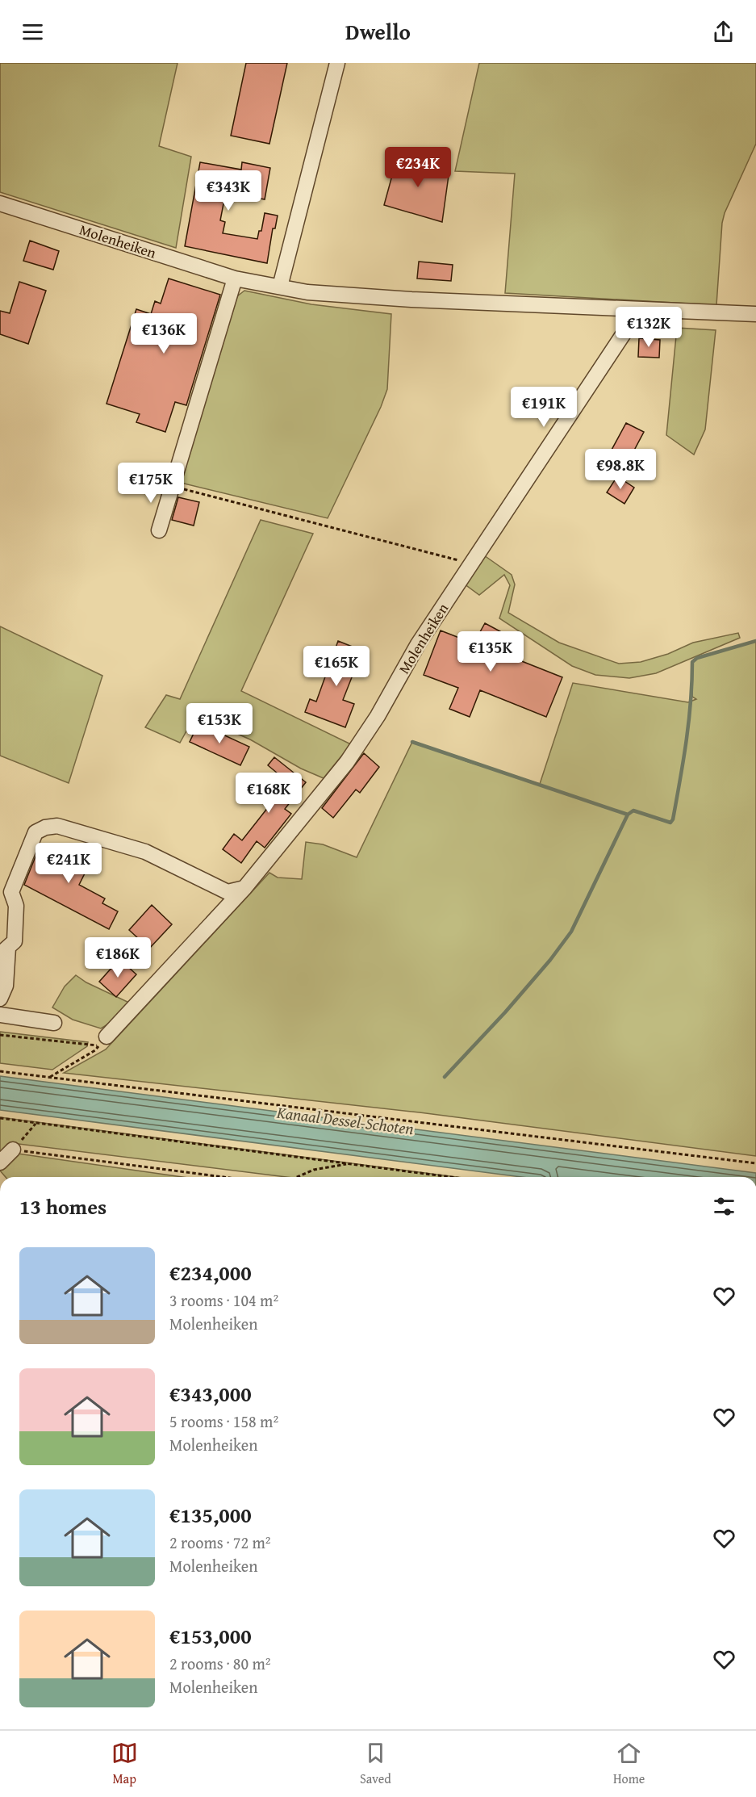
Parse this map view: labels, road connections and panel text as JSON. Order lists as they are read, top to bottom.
{
  "streets": {
    "street": ["Molenheiken"]
  },
  "water": ["Kanaal Dessel-Schoten"],
  "page": {
    "header": "Dwello",
    "price": [
      "€234K",
      "€343K",
      "€132K",
      "€136K",
      "€191K",
      "€98.8K",
      "€175K",
      "€135K",
      "€165K",
      "€153K",
      "€168K",
      "€241K",
      "€186K"
    ],
    "heading": "13 homes",
    "list": [
      {
        "name": "€234,000",
        "note": "3 rooms · 104 m² · Molenheiken"
      },
      {
        "name": "€343,000",
        "note": "5 rooms · 158 m² · Molenheiken"
      },
      {
        "name": "€135,000",
        "note": "2 rooms · 72 m² · Molenheiken"
      },
      {
        "name": "€153,000",
        "note": "2 rooms · 80 m² · Molenheiken"
      }
    ],
    "tabs": ["Map", "Saved", "Home"]
  }
}
